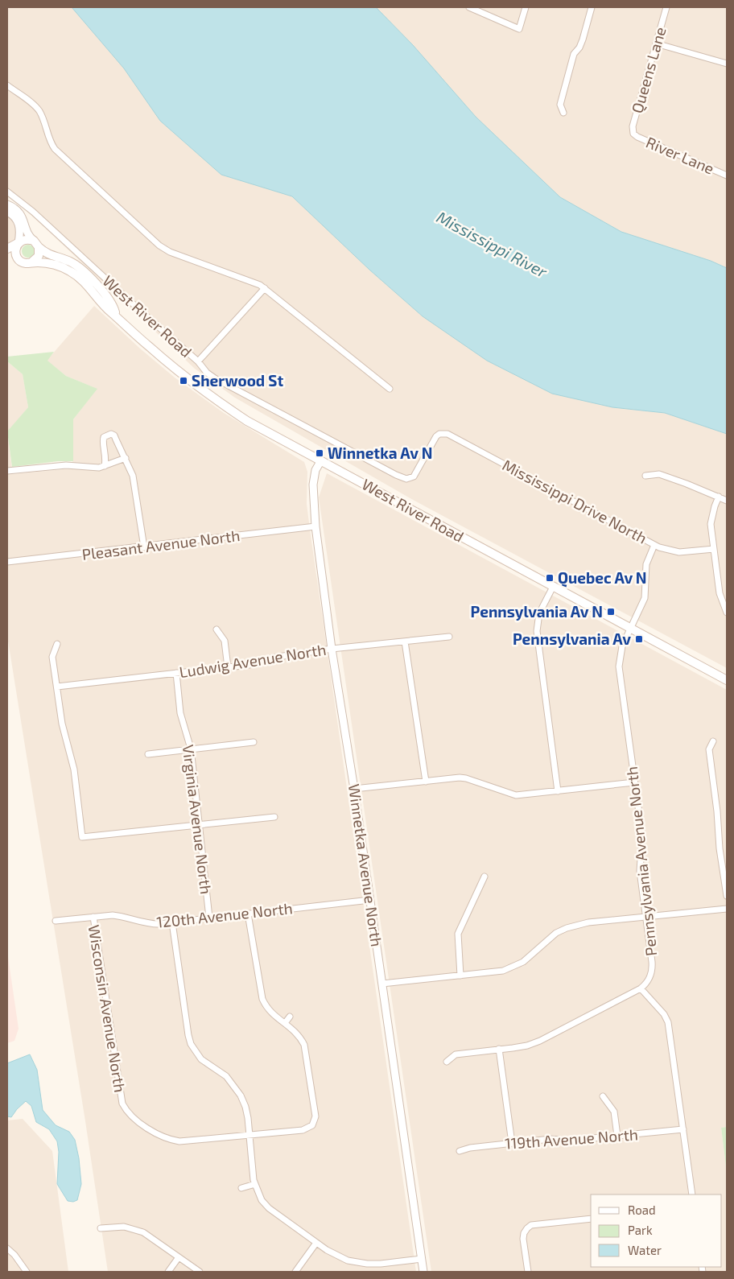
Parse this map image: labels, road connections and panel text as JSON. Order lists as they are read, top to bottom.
{
  "streets": {
    "main road": ["West River Road"],
    "street": [
      "Queens Lane",
      "River Lane",
      "Mississippi Drive North",
      "Pleasant Avenue North",
      "Ludwig Avenue North",
      "Virginia Avenue North",
      "Pennsylvania Avenue North",
      "Winnetka Avenue North",
      "120th Avenue North",
      "Wisconsin Avenue North",
      "119th Avenue North"
    ]
  },
  "crossings": [
    ["Queens Lane", "River Lane"],
    ["West River Road", "Mississippi Drive North"],
    ["West River Road", "Pennsylvania Avenue North"],
    ["West River Road", "Winnetka Avenue North"],
    ["Mississippi Drive North", "Pennsylvania Avenue North"],
    ["Pleasant Avenue North", "Winnetka Avenue North"],
    ["Ludwig Avenue North", "Virginia Avenue North"],
    ["Ludwig Avenue North", "Winnetka Avenue North"],
    ["Virginia Avenue North", "120th Avenue North"],
    ["Winnetka Avenue North", "120th Avenue North"],
    ["120th Avenue North", "Wisconsin Avenue North"]
  ],
  "water": ["Mississippi River"],
  "places": {
    "transit": [
      "Sherwood St",
      "Winnetka Av N",
      "Quebec Av N",
      "Pennsylvania Av N",
      "Pennsylvania Av"
    ]
  },
  "legend": ["Road", "Park", "Water"]
}
